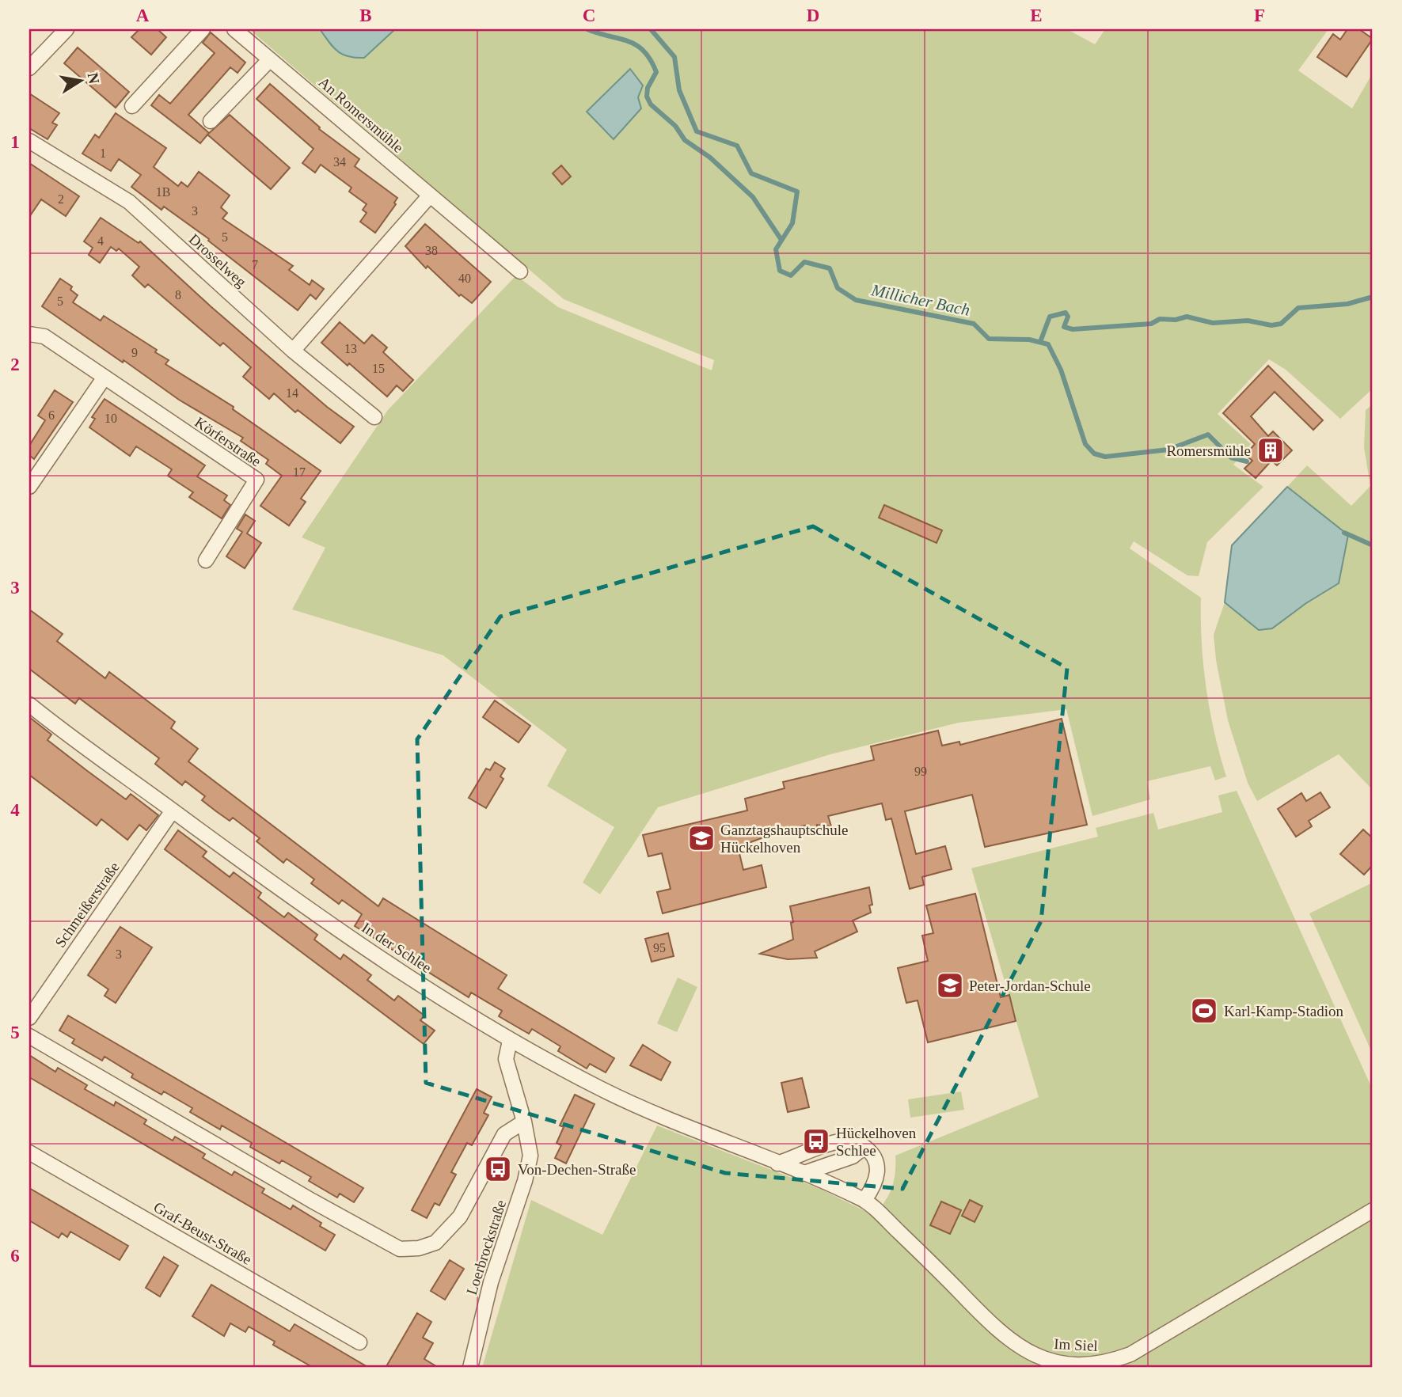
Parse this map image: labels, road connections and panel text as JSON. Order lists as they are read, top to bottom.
{
  "streets": {
    "street": [
      "An Romersmühle",
      "Drosselweg",
      "Körferstraße",
      "Schmeißerstraße",
      "In der Schlee",
      "Graf-Beust-Straße",
      "Loerbrockstraße",
      "Im Siel"
    ]
  },
  "crossings": [
    ["Schmeißerstraße", "In der Schlee"],
    ["In der Schlee", "Loerbrockstraße"],
    ["In der Schlee", "Im Siel"]
  ],
  "water": ["Millicher Bach"],
  "places": {
    "building": ["Romersmühle"],
    "school or university": ["Ganztagshauptschule Hückelhoven", "Peter-Jordan-Schule"],
    "sports": ["Karl-Kamp-Stadion"],
    "bus stop": ["Hückelhoven Schlee", "Von-Dechen-Straße"]
  },
  "house_numbers": [
    "1",
    "34",
    "1B",
    "2",
    "3",
    "5",
    "4",
    "38",
    "7",
    "40",
    "8",
    "5",
    "13",
    "9",
    "15",
    "14",
    "6",
    "10",
    "17",
    "99",
    "95",
    "3"
  ],
  "north": "right",
  "grid": {
    "columns": [
      "A",
      "B",
      "C",
      "D",
      "E",
      "F"
    ],
    "rows": [
      "1",
      "2",
      "3",
      "4",
      "5",
      "6"
    ]
  }
}
